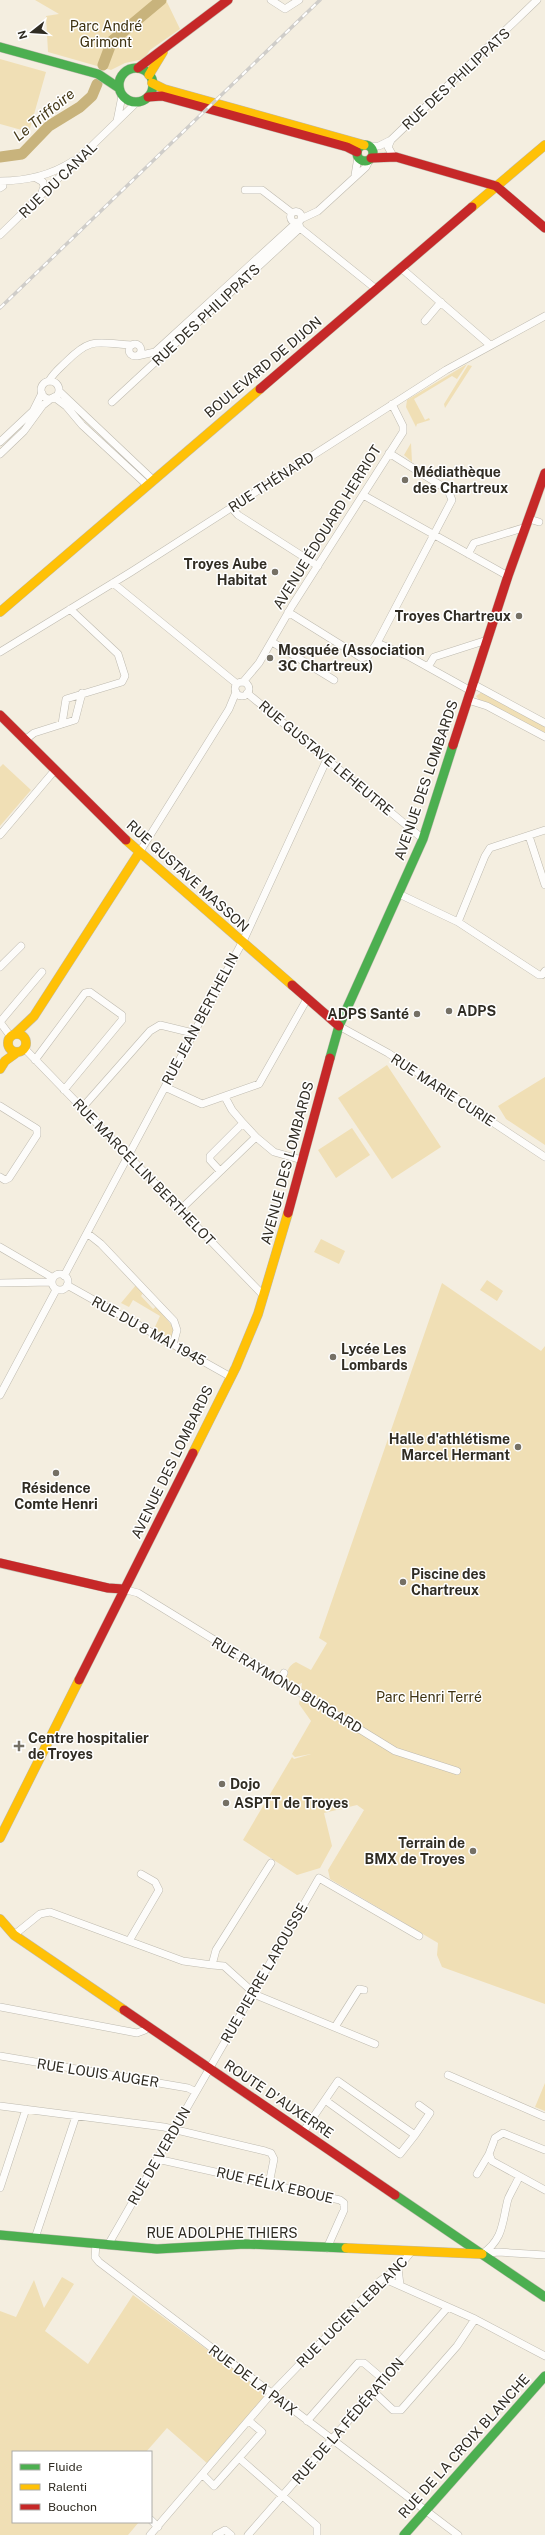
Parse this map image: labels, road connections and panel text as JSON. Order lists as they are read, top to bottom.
{
  "streets": {
    "street": [
      "RUE DES PHILIPPATS",
      "RUE DU CANAL",
      "BOULEVARD DE DIJON",
      "RUE THÉNARD",
      "AVENUE ÉDOUARD HERRIOT",
      "RUE GUSTAVE LEHEUTRE",
      "AVENUE DES LOMBARDS",
      "RUE GUSTAVE MASSON",
      "RUE JEAN BERTHELIN",
      "RUE MARIE CURIE",
      "RUE MARCELLIN BERTHELOT",
      "RUE DU 8 MAI 1945",
      "RUE RAYMOND BURGARD",
      "RUE PIERRE LAROUSSE",
      "RUE LOUIS AUGER",
      "ROUTE D'AUXERRE",
      "RUE DE VERDUN",
      "RUE FÉLIX EBOUE",
      "RUE ADOLPHE THIERS",
      "RUE LUCIEN LEBLANC",
      "RUE DE LA PAIX",
      "RUE DE LA FÉDÉRATION",
      "RUE DE LA CROIX BLANCHE"
    ]
  },
  "crossings": [
    ["RUE THÉNARD", "AVENUE ÉDOUARD HERRIOT"],
    ["RUE THÉNARD", "RUE GUSTAVE LEHEUTRE"],
    ["AVENUE ÉDOUARD HERRIOT", "RUE GUSTAVE LEHEUTRE"],
    ["AVENUE ÉDOUARD HERRIOT", "RUE GUSTAVE MASSON"],
    ["RUE GUSTAVE LEHEUTRE", "AVENUE DES LOMBARDS"],
    ["RUE GUSTAVE LEHEUTRE", "RUE JEAN BERTHELIN"],
    ["AVENUE DES LOMBARDS", "RUE GUSTAVE MASSON"],
    ["AVENUE DES LOMBARDS", "RUE MARIE CURIE"],
    ["AVENUE DES LOMBARDS", "RUE MARCELLIN BERTHELOT"],
    ["AVENUE DES LOMBARDS", "RUE DU 8 MAI 1945"],
    ["AVENUE DES LOMBARDS", "RUE RAYMOND BURGARD"],
    ["RUE GUSTAVE MASSON", "RUE JEAN BERTHELIN"],
    ["RUE GUSTAVE MASSON", "RUE MARIE CURIE"],
    ["RUE JEAN BERTHELIN", "RUE MARCELLIN BERTHELOT"],
    ["RUE JEAN BERTHELIN", "RUE DU 8 MAI 1945"],
    ["RUE PIERRE LAROUSSE", "ROUTE D'AUXERRE"],
    ["RUE PIERRE LAROUSSE", "RUE DE VERDUN"],
    ["RUE LOUIS AUGER", "RUE DE VERDUN"],
    ["ROUTE D'AUXERRE", "RUE DE VERDUN"],
    ["ROUTE D'AUXERRE", "RUE ADOLPHE THIERS"],
    ["RUE DE VERDUN", "RUE FÉLIX EBOUE"],
    ["RUE DE VERDUN", "RUE ADOLPHE THIERS"],
    ["RUE FÉLIX EBOUE", "RUE ADOLPHE THIERS"],
    ["RUE ADOLPHE THIERS", "RUE LUCIEN LEBLANC"],
    ["RUE ADOLPHE THIERS", "RUE DE LA PAIX"],
    ["RUE LUCIEN LEBLANC", "RUE DE LA PAIX"],
    ["RUE DE LA PAIX", "RUE DE LA FÉDÉRATION"],
    ["RUE DE LA PAIX", "RUE DE LA CROIX BLANCHE"]
  ],
  "water": ["Le Triffoire"],
  "parks": ["Parc André Grimont", "Parc Henri Terré"],
  "places": {
    "other": [
      "Médiathèque des Chartreux",
      "Troyes Aube Habitat",
      "Troyes Chartreux",
      "Mosquée (Association 3C Chartreux)",
      "ADPS",
      "ADPS Santé",
      "Lycée Les Lombards",
      "Halle d'athlétisme Marcel Hermant",
      "Résidence Comte Henri",
      "Piscine des Chartreux",
      "Dojo",
      "ASPTT de Troyes",
      "Terrain de BMX de Troyes"
    ],
    "health": ["Centre hospitalier de Troyes"]
  },
  "legend": ["Fluide", "Ralenti", "Bouchon"],
  "north": "left"
}
